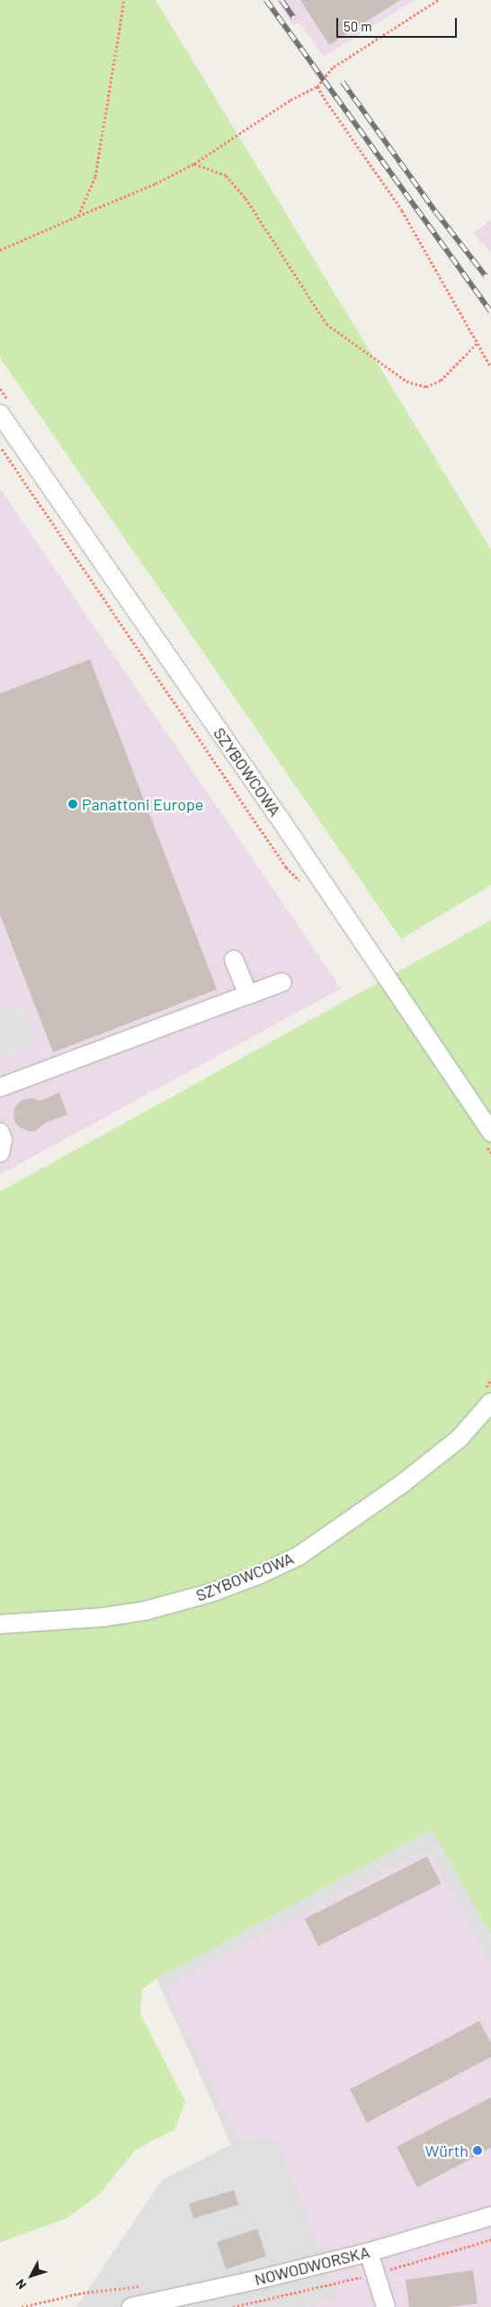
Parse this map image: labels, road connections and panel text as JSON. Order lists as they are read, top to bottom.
{
  "streets": {
    "street": ["SZYBOWCOWA", "NOWODWORSKA"]
  },
  "places": ["Panattoni Europe", "Würth"],
  "scale_bar": "50 m",
  "north": "bottom left"
}
